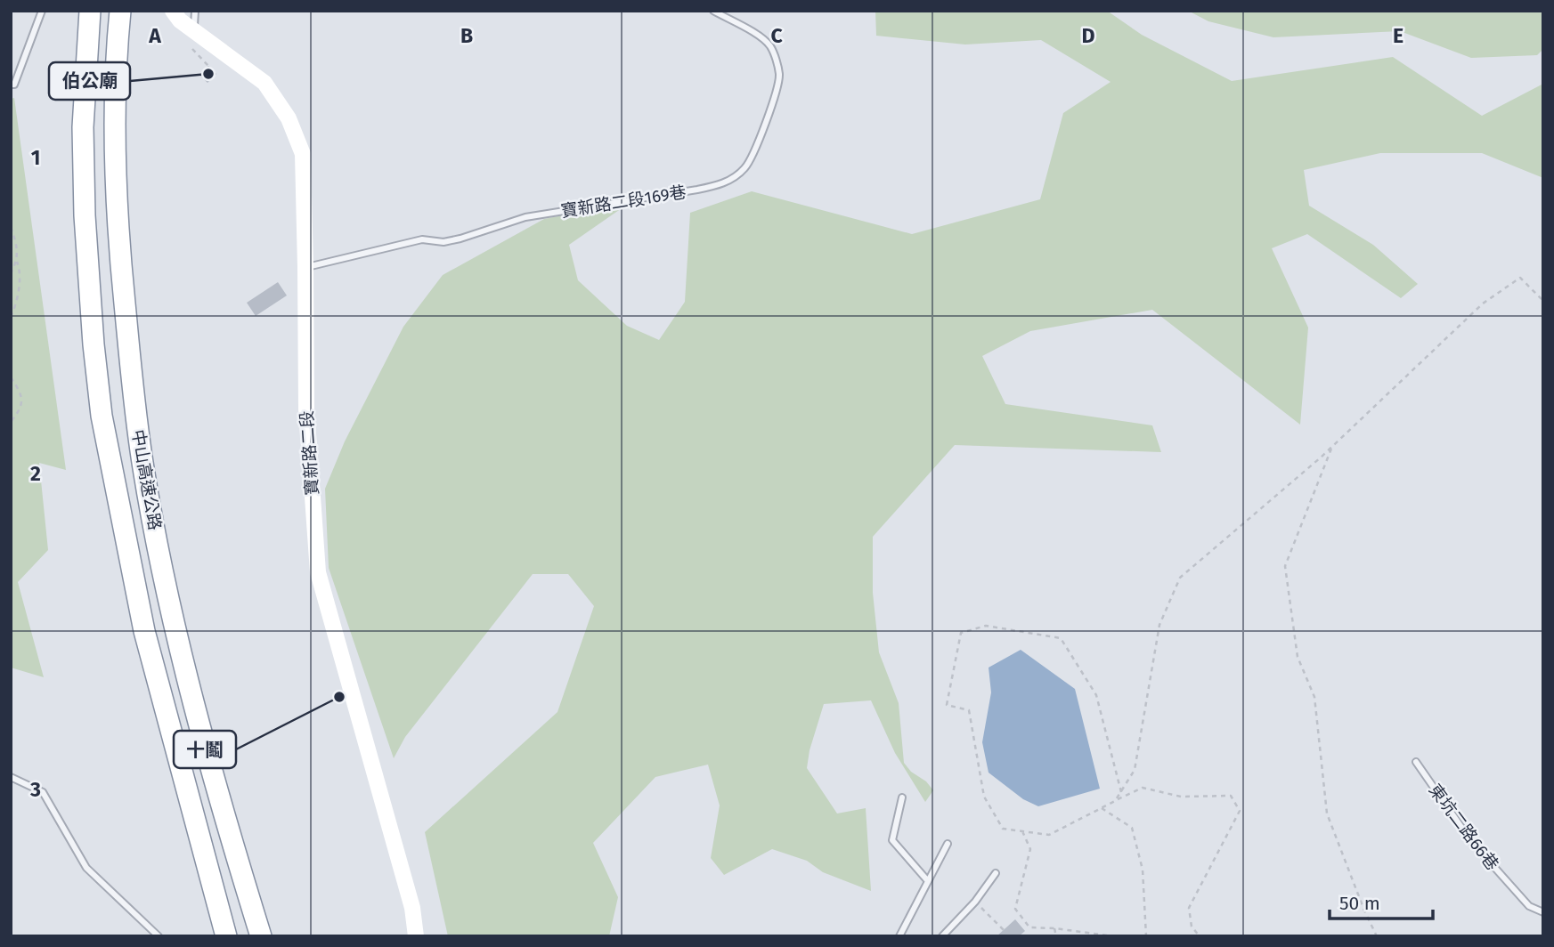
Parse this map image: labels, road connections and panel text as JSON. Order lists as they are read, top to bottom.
{
  "streets": {
    "highway": ["中山高速公路"],
    "street": ["寶新路二段"],
    "lane": ["寶新路二段169巷", "東坑二路66巷"]
  },
  "crossings": [
    ["寶新路二段169巷", "寶新路二段"]
  ],
  "places": ["伯公廟", "十鬮"],
  "scale_bar": "50 m",
  "grid": {
    "columns": [
      "A",
      "B",
      "C",
      "D",
      "E"
    ],
    "rows": ["1", "2", "3"]
  }
}
